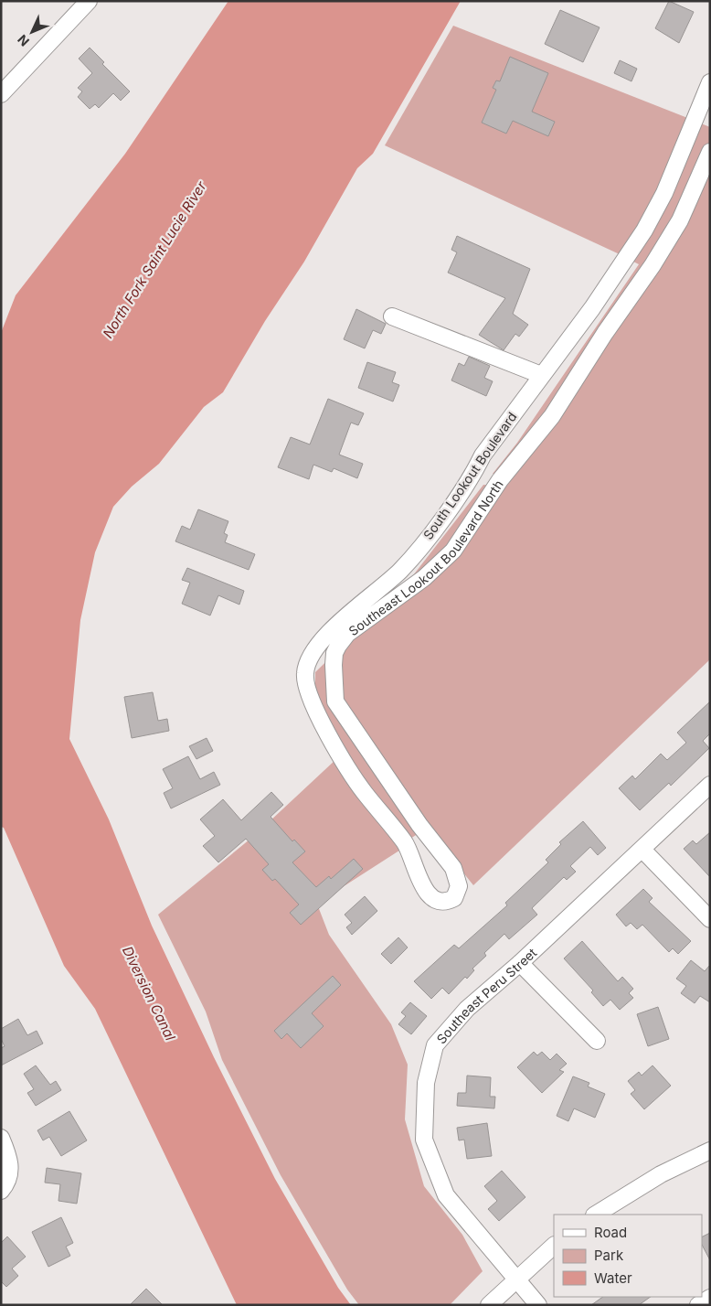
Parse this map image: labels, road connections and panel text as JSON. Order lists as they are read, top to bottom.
{
  "streets": {
    "street": ["South Lookout Boulevard", "Southeast Lookout Boulevard North", "Southeast Peru Street"]
  },
  "water": ["North Fork Saint Lucie River", "Diversion Canal"],
  "legend": ["Road", "Park", "Water"],
  "north": "bottom left"
}
